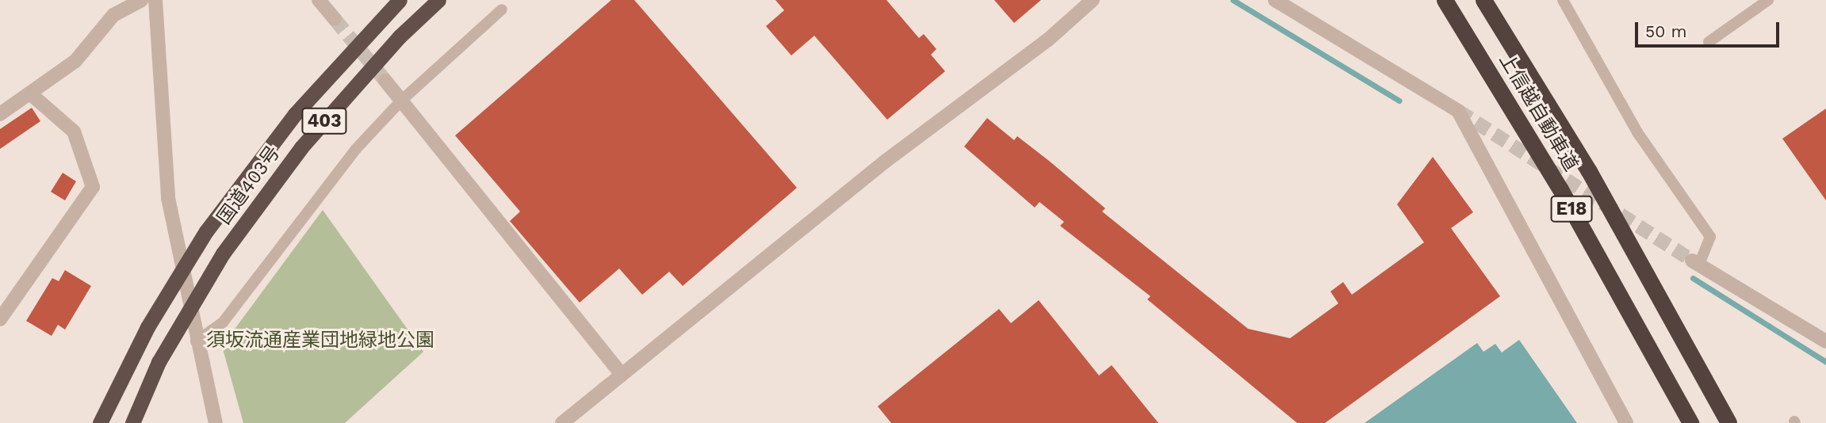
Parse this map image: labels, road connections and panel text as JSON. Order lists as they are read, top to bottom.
{
  "streets": {
    "highway": [
      "上信越自動車道",
      "403",
      "国道403号",
      "E18"
    ]
  },
  "parks": ["須坂流通産業団地緑地公園"],
  "scale_bar": "50 m"
}
